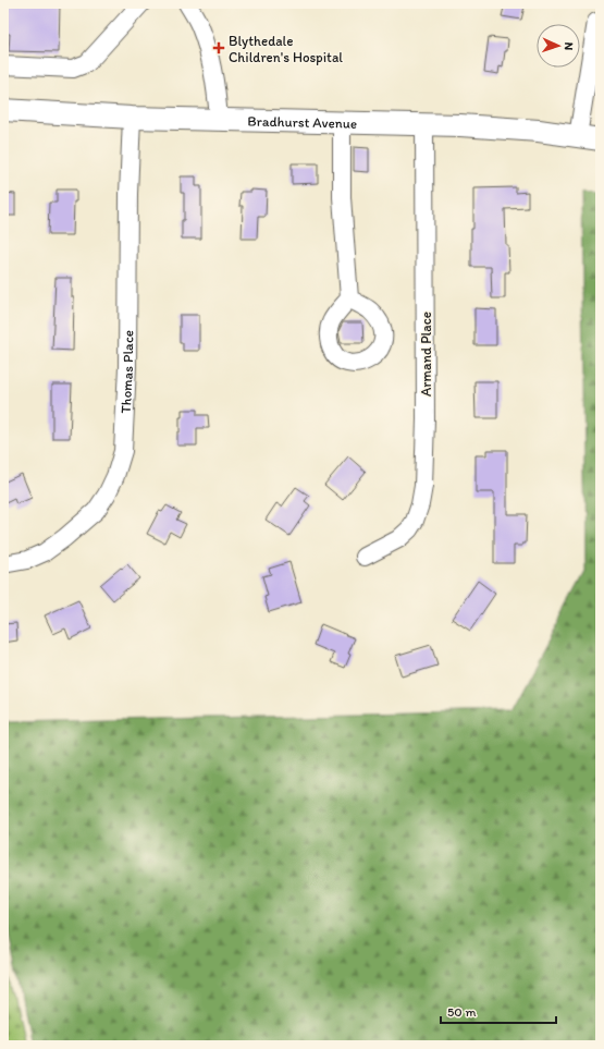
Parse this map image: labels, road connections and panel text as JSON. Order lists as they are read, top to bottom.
{
  "streets": {
    "main road": ["Bradhurst Avenue"],
    "street": ["Armand Place", "Thomas Place"]
  },
  "crossings": [
    ["Bradhurst Avenue", "Armand Place"],
    ["Bradhurst Avenue", "Thomas Place"]
  ],
  "places": {
    "health": ["Blythedale Children's Hospital"]
  },
  "scale_bar": "50 m",
  "north": "right"
}
